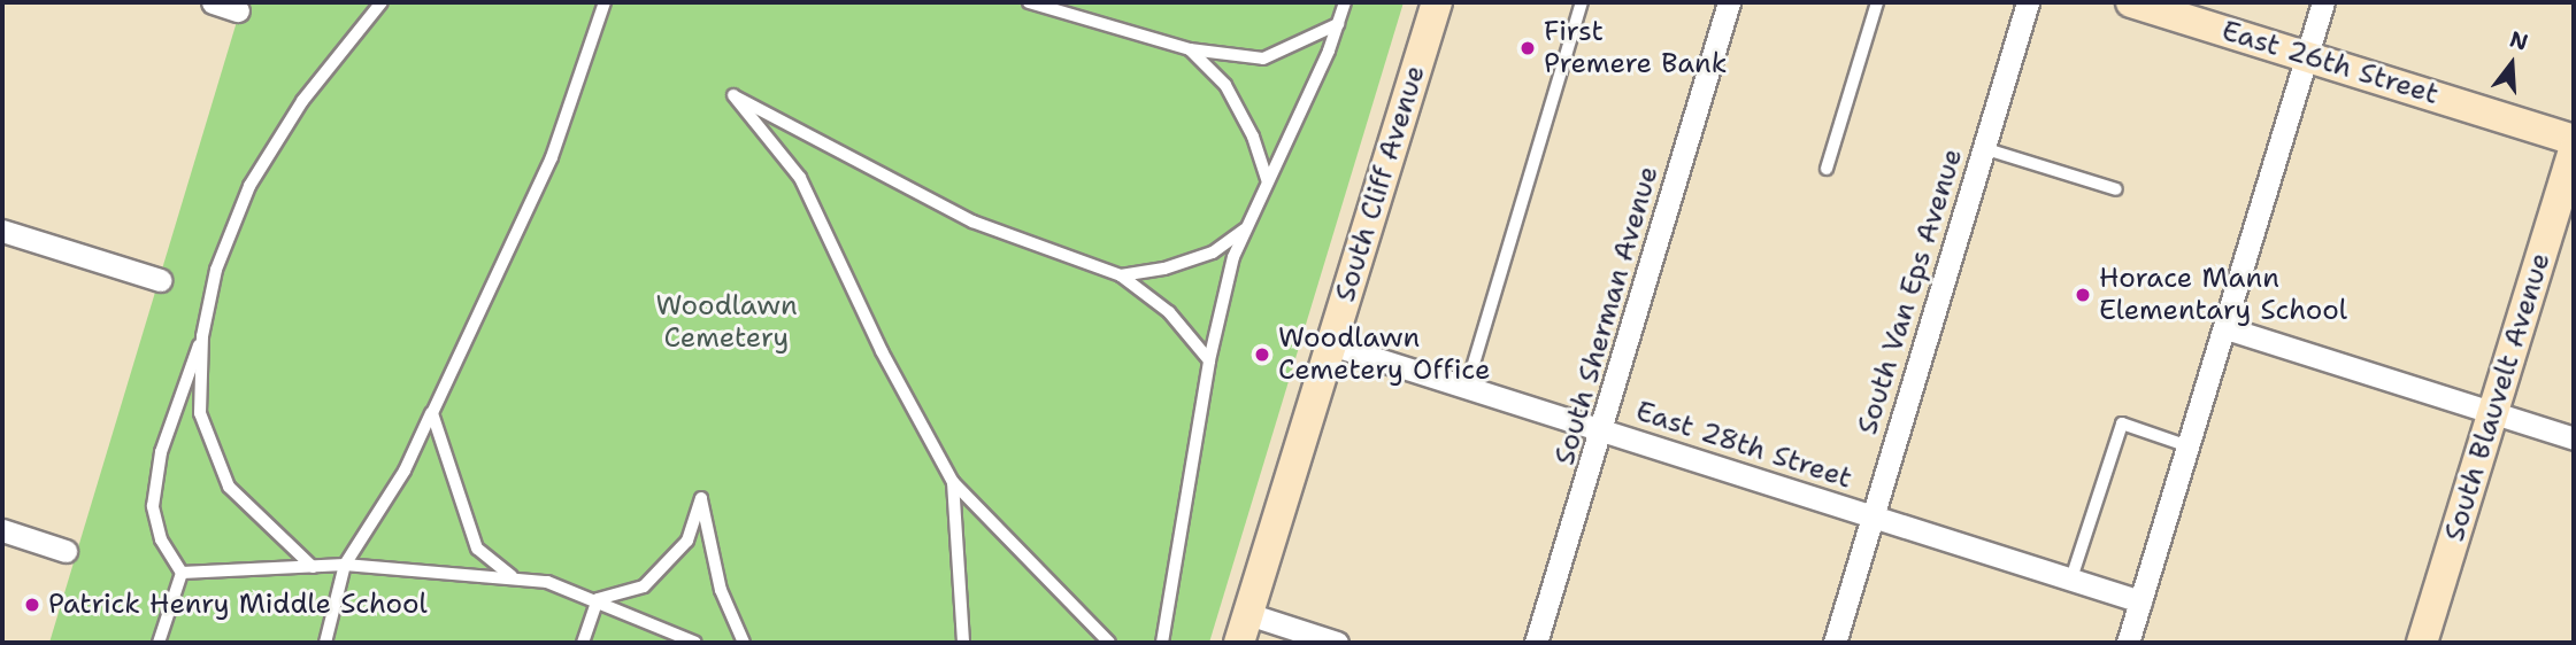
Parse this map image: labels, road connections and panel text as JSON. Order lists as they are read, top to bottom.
{
  "streets": {
    "main road": ["East 26th Street", "South Cliff Avenue", "South Blauvelt Avenue"],
    "street": ["South Van Eps Avenue", "South Sherman Avenue", "East 28th Street"]
  },
  "crossings": [
    ["South Cliff Avenue", "East 28th Street"],
    ["South Van Eps Avenue", "East 28th Street"],
    ["South Sherman Avenue", "East 28th Street"]
  ],
  "parks": ["Woodlawn Cemetery"],
  "places": [
    "First Premere Bank",
    "Horace Mann Elementary School",
    "Woodlawn Cemetery Office",
    "Patrick Henry Middle School"
  ],
  "north": "top"
}
